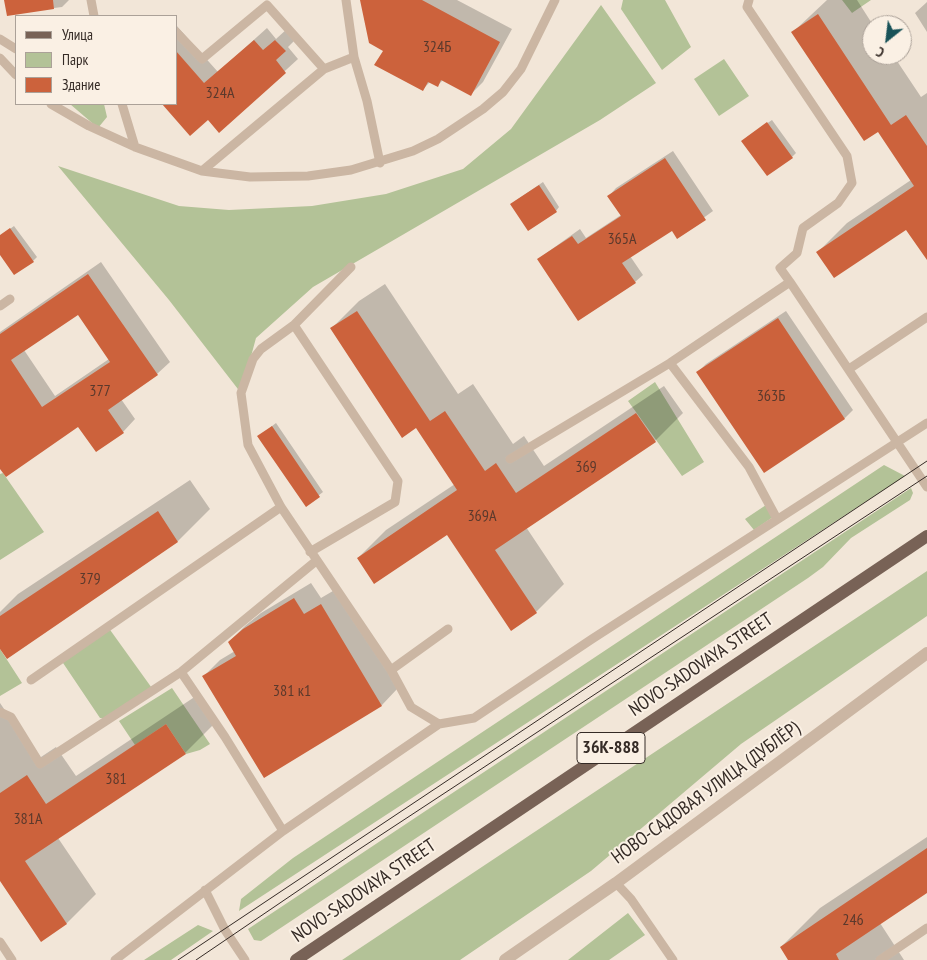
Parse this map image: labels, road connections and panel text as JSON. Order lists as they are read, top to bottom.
{
  "streets": {
    "main road": ["NOVO-SADOVAYA STREET", "36К-888"],
    "street": ["НОВО-САДОВАЯ УЛИЦА (ДУБЛЁР)"]
  },
  "house_numbers": [
    "324Б",
    "324А",
    "365А",
    "377",
    "363Б",
    "369",
    "369А",
    "379",
    "381 к1",
    "381",
    "381А",
    "246"
  ],
  "legend": ["Улица", "Парк", "Здание"],
  "north": "bottom left"
}
